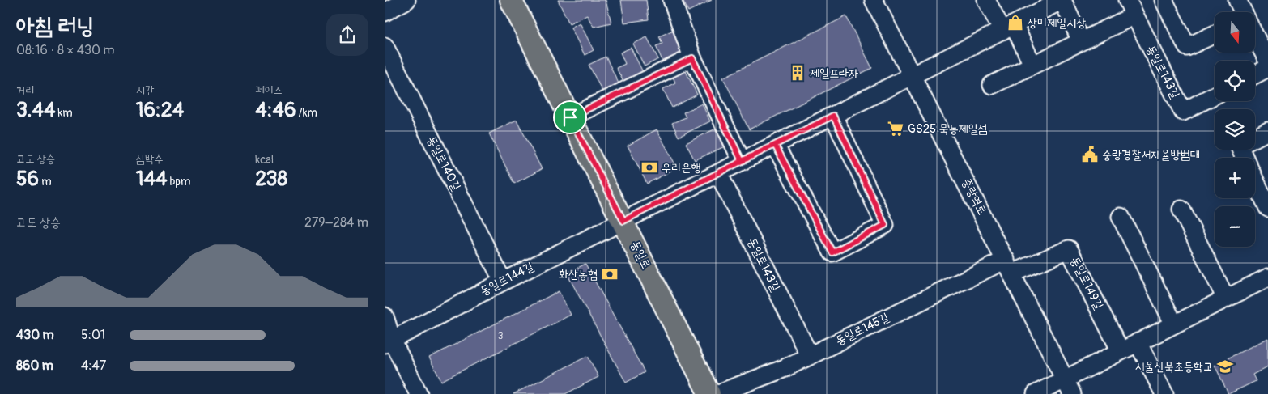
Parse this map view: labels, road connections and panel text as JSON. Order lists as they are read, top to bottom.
{
  "streets": {
    "main road": ["동일로"],
    "street": [
      "동일로143길",
      "동일로140길",
      "중랑역로",
      "동일로144길",
      "동일로149길",
      "동일로145길"
    ]
  },
  "crossings": [
    ["동일로143길", "동일로145길"],
    ["동일로140길", "동일로144길"],
    ["중랑역로", "동일로149길"],
    ["중랑역로", "동일로145길"],
    ["동일로", "동일로144길"],
    ["동일로149길", "동일로145길"]
  ],
  "places": {
    "shop": ["장미제일시장"],
    "building": ["제일프라자"],
    "supermarket": ["GS25 묵동제일점"],
    "public building": ["중랑경찰서자율방범대"],
    "bank": ["우리은행", "화산농협"],
    "school or university": ["서울신묵초등학교"]
  },
  "house_numbers": ["3"],
  "north": "bottom",
  "page": {
    "heading": ["아침 러닝", "08:16 · 8 × 430 m"],
    "map_buttons": ["+", "−"],
    "stats": [
      ["거리", "3.44 km"],
      ["시간", "16:24"],
      ["페이스", "4:46 /km"],
      ["고도 상승", "56 m"],
      ["심박수", "144 bpm"],
      ["kcal", "238"]
    ],
    "chart": ["고도 상승", "279–284 m"],
    "list": [
      {
        "name": "430 m",
        "note": "5:01"
      },
      {
        "name": "860 m",
        "note": "4:47"
      }
    ]
  }
}
